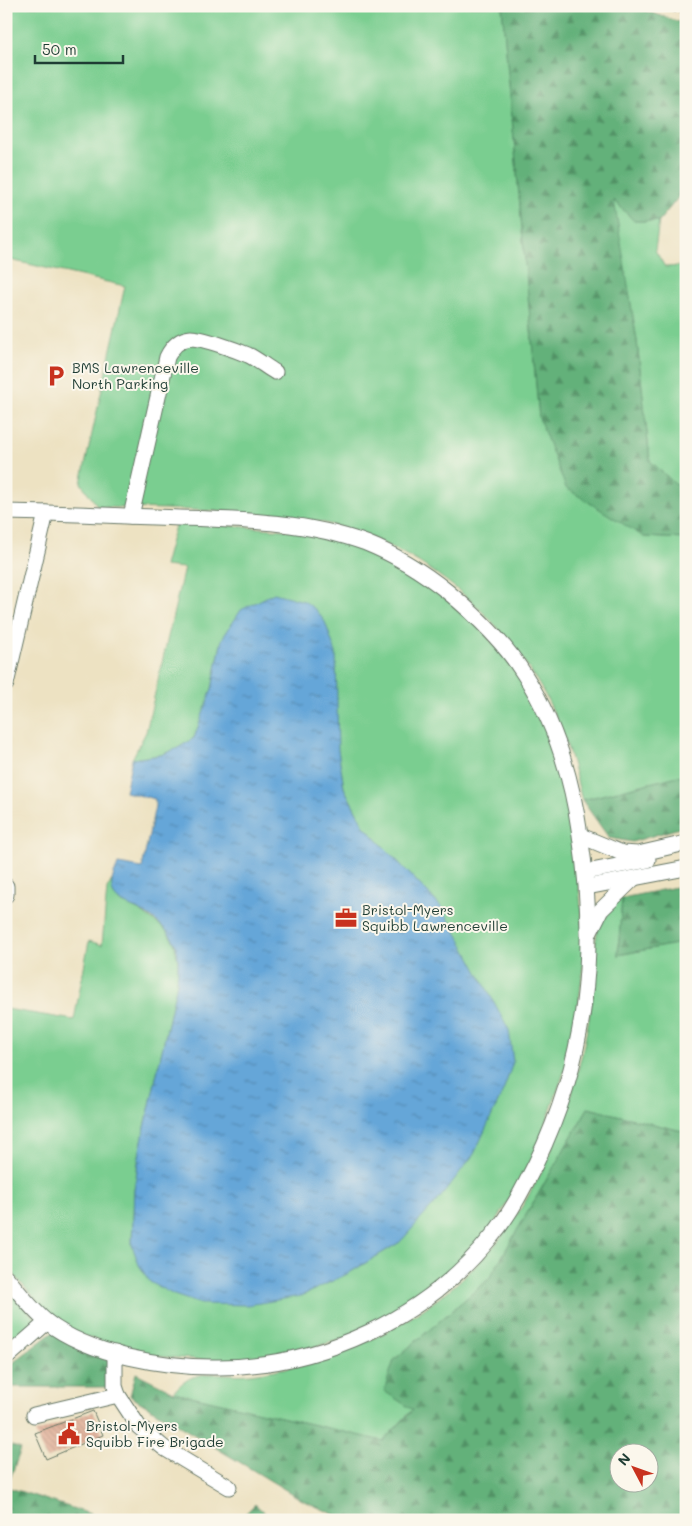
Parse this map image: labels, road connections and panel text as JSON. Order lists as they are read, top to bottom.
{
  "places": {
    "parking": ["BMS Lawrenceville North Parking"],
    "office": ["Bristol-Myers Squibb Lawrenceville"],
    "public building": ["Bristol-Myers Squibb Fire Brigade"]
  },
  "scale_bar": "50 m",
  "north": "top left"
}
